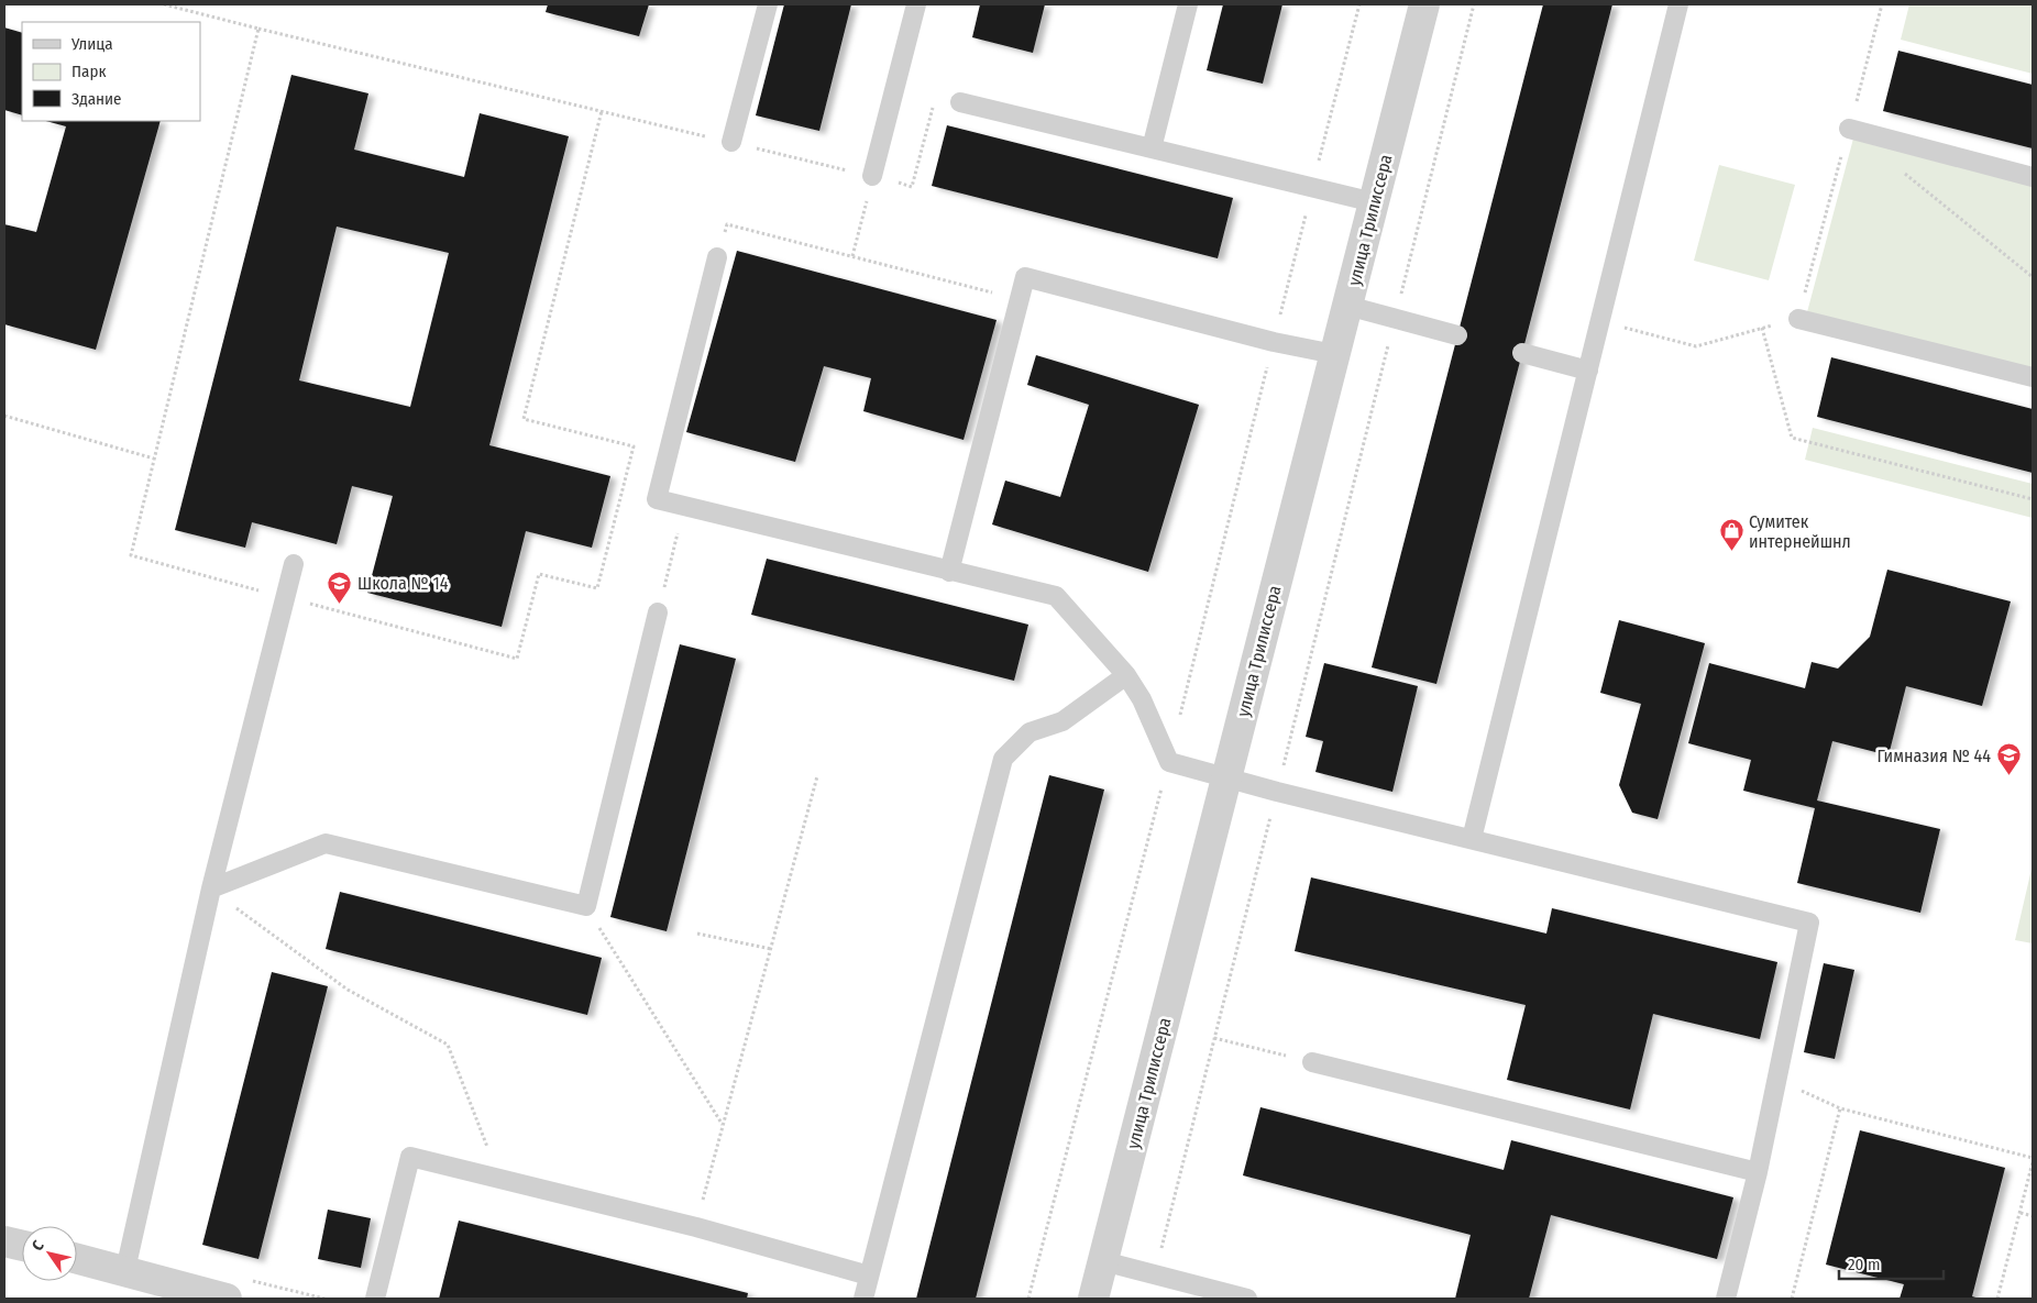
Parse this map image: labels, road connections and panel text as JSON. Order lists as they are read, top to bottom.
{
  "streets": {
    "street": ["улица Трилиссера"]
  },
  "places": {
    "shop": ["Сумитек интернейшнл"],
    "school or university": ["Школа № 14", "Гимназия № 44"]
  },
  "legend": ["Улица", "Парк", "Здание"],
  "scale_bar": "20 m",
  "north": "top left"
}
